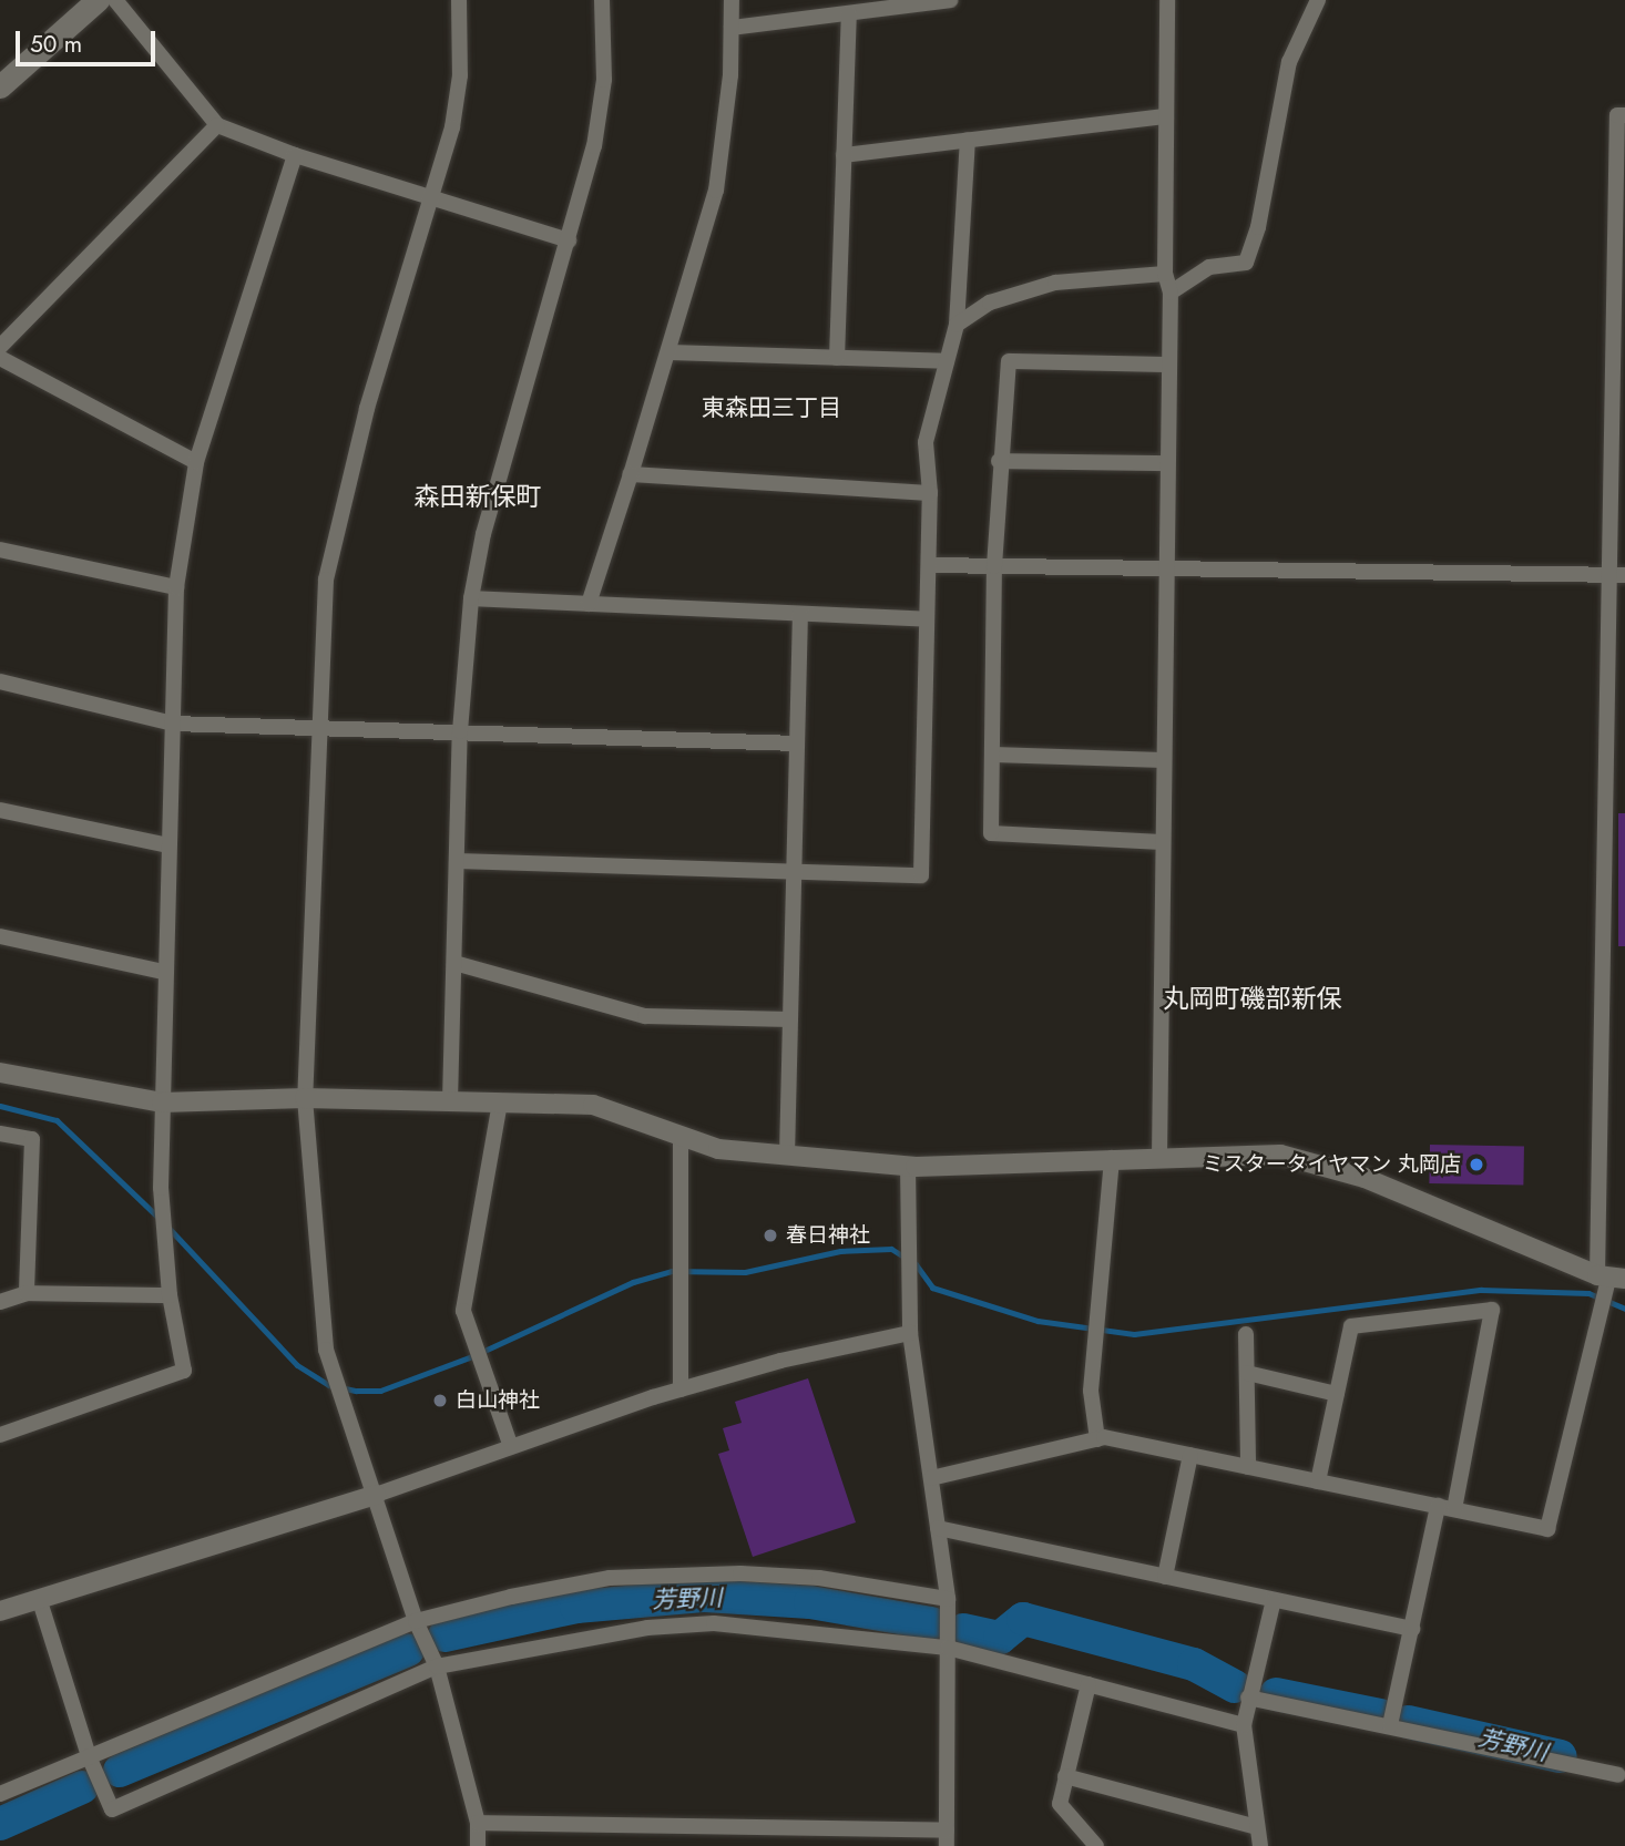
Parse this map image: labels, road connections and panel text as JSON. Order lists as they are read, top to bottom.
{
  "districts": ["東森田三丁目", "森田新保町", "丸岡町磯部新保"],
  "water": ["芳野川"],
  "places": ["ミスタータイヤマン 丸岡店", "春日神社", "白山神社"],
  "scale_bar": "50 m"
}
